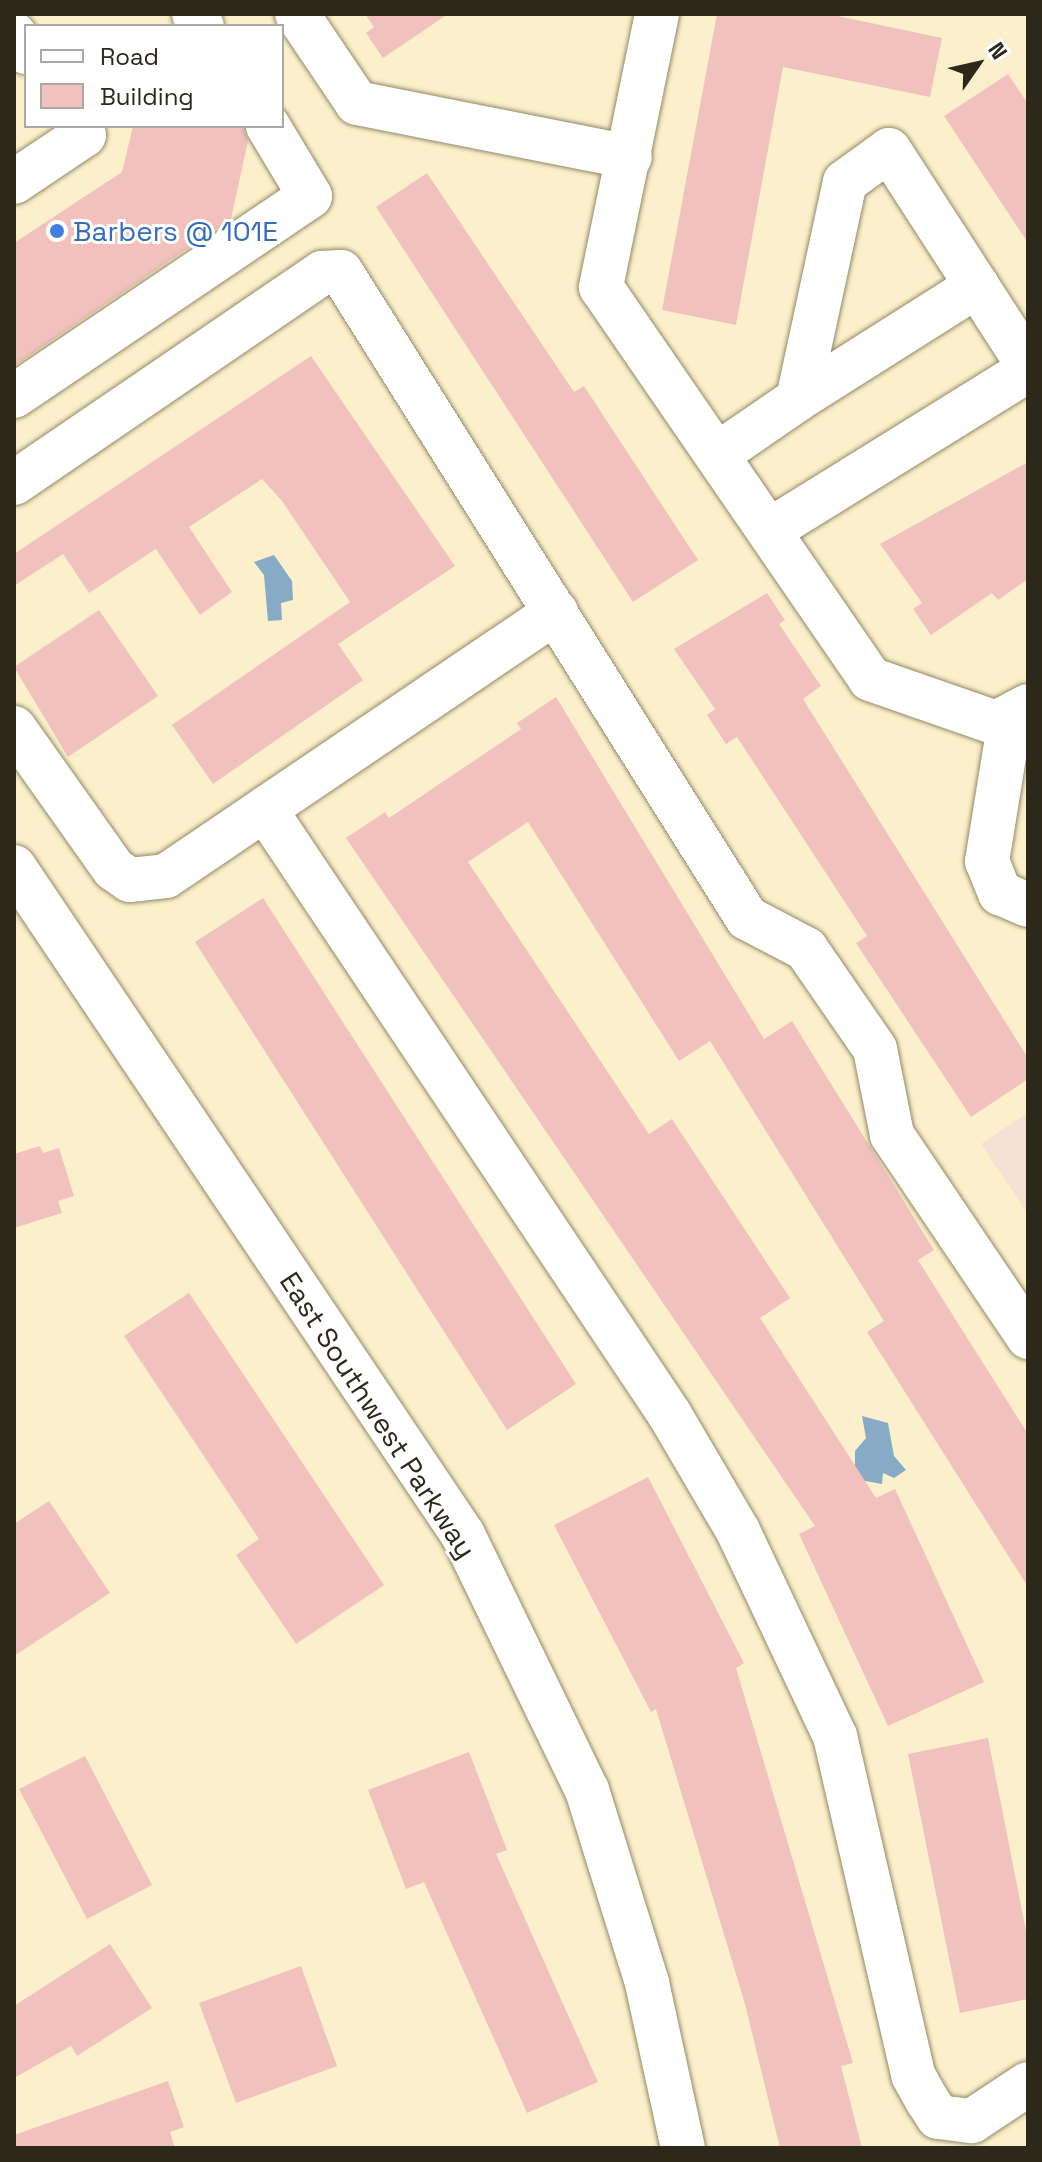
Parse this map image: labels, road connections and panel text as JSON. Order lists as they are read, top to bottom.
{
  "streets": {
    "street": ["East Southwest Parkway"]
  },
  "places": ["Barbers @ 101E"],
  "legend": ["Road", "Building"],
  "north": "top right"
}
